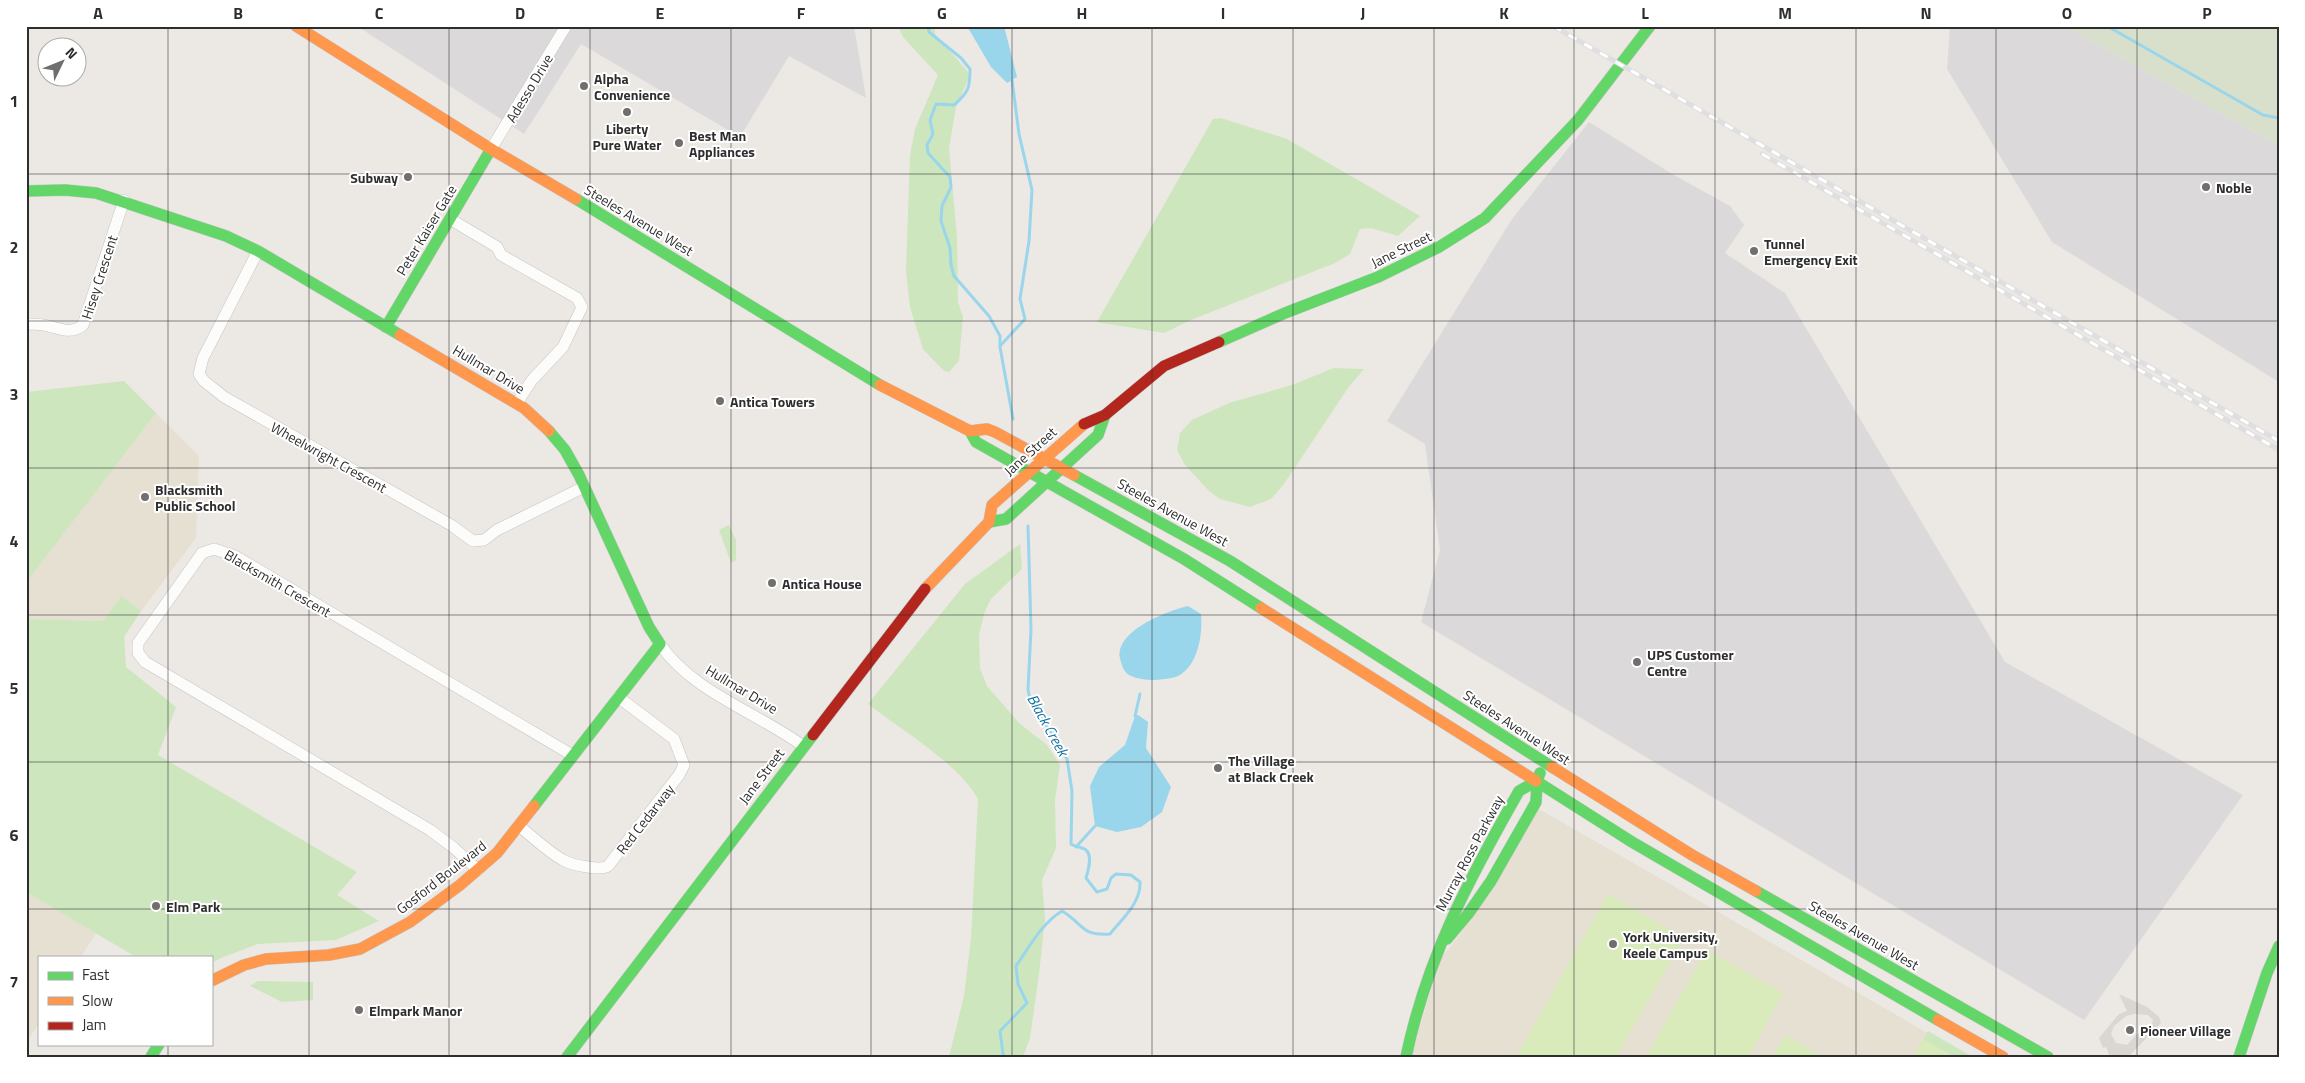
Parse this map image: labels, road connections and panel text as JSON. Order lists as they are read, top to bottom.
{
  "streets": {
    "main road": [
      "Steeles Avenue West",
      "Peter Kaiser Gate",
      "Jane Street",
      "Hullmar Drive",
      "Murray Ross Parkway",
      "Gosford Boulevard"
    ],
    "street": [
      "Adesso Drive",
      "Hisey Crescent",
      "Wheelwright Crescent",
      "Blacksmith Crescent",
      "Red Cedarway"
    ]
  },
  "crossings": [
    ["Adesso Drive", "Steeles Avenue West"],
    ["Adesso Drive", "Peter Kaiser Gate"],
    ["Steeles Avenue West", "Peter Kaiser Gate"],
    ["Steeles Avenue West", "Jane Street"],
    ["Steeles Avenue West", "Murray Ross Parkway"],
    ["Peter Kaiser Gate", "Hullmar Drive"],
    ["Jane Street", "Hullmar Drive"],
    ["Hisey Crescent", "Hullmar Drive"],
    ["Hullmar Drive", "Wheelwright Crescent"],
    ["Hullmar Drive", "Gosford Boulevard"],
    ["Blacksmith Crescent", "Gosford Boulevard"],
    ["Red Cedarway", "Gosford Boulevard"]
  ],
  "water": ["Black Creek"],
  "places": [
    "Alpha Convenience",
    "Liberty Pure Water",
    "Best Man Appliances",
    "Subway",
    "Noble",
    "Tunnel Emergency Exit",
    "Antica Towers",
    "Blacksmith Public School",
    "Antica House",
    "UPS Customer Centre",
    "The Village at Black Creek",
    "Elm Park",
    "York University, Keele Campus",
    "Elmpark Manor",
    "Pioneer Village"
  ],
  "legend": ["Fast", "Slow", "Jam"],
  "north": "top right",
  "grid": {
    "columns": [
      "A",
      "B",
      "C",
      "D",
      "E",
      "F",
      "G",
      "H",
      "I",
      "J",
      "K",
      "L",
      "M",
      "N",
      "O",
      "P"
    ],
    "rows": [
      "1",
      "2",
      "3",
      "4",
      "5",
      "6",
      "7"
    ]
  }
}
